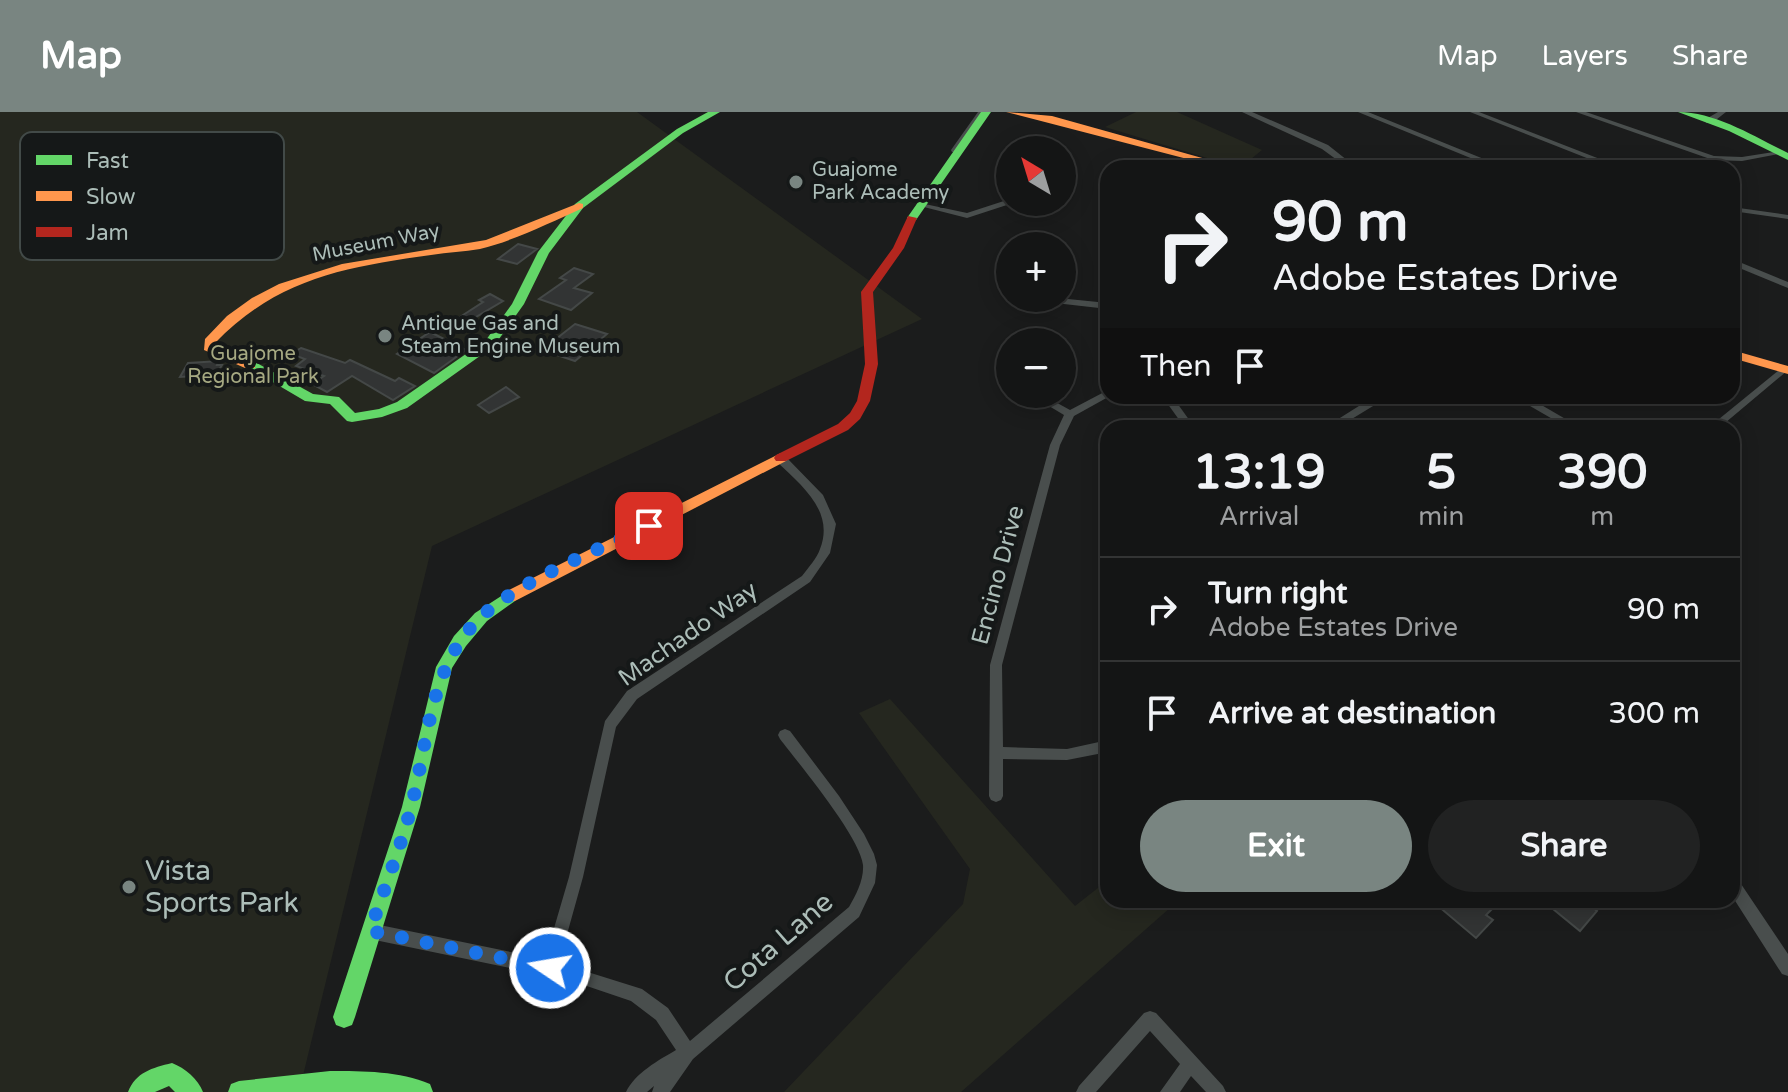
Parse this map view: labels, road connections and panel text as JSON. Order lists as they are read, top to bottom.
{
  "streets": {
    "street": [
      "Museum Way",
      "Encino Drive",
      "Machado Way",
      "Cota Lane"
    ]
  },
  "parks": ["Guajome Regional Park"],
  "places": ["Guajome Park Academy", "Antique Gas and Steam Engine Museum", "Vista Sports Park"],
  "legend": ["Fast", "Slow", "Jam"],
  "north": "top left",
  "page": {
    "header": "Map",
    "nav": ["Map", "Layers", "Share"],
    "map_buttons": ["+", "−"],
    "turn": ["90 m", "Adobe Estates Drive"],
    "then": "Then",
    "eta": [
      "13:19",
      "Arrival",
      "5",
      "min",
      "390",
      "m"
    ],
    "list": [
      {
        "name": "Turn right",
        "note": "Adobe Estates Drive",
        "value": "90 m"
      },
      {
        "name": "Arrive at destination",
        "value": "300 m"
      }
    ],
    "buttons": ["Exit", "Share"]
  }
}
